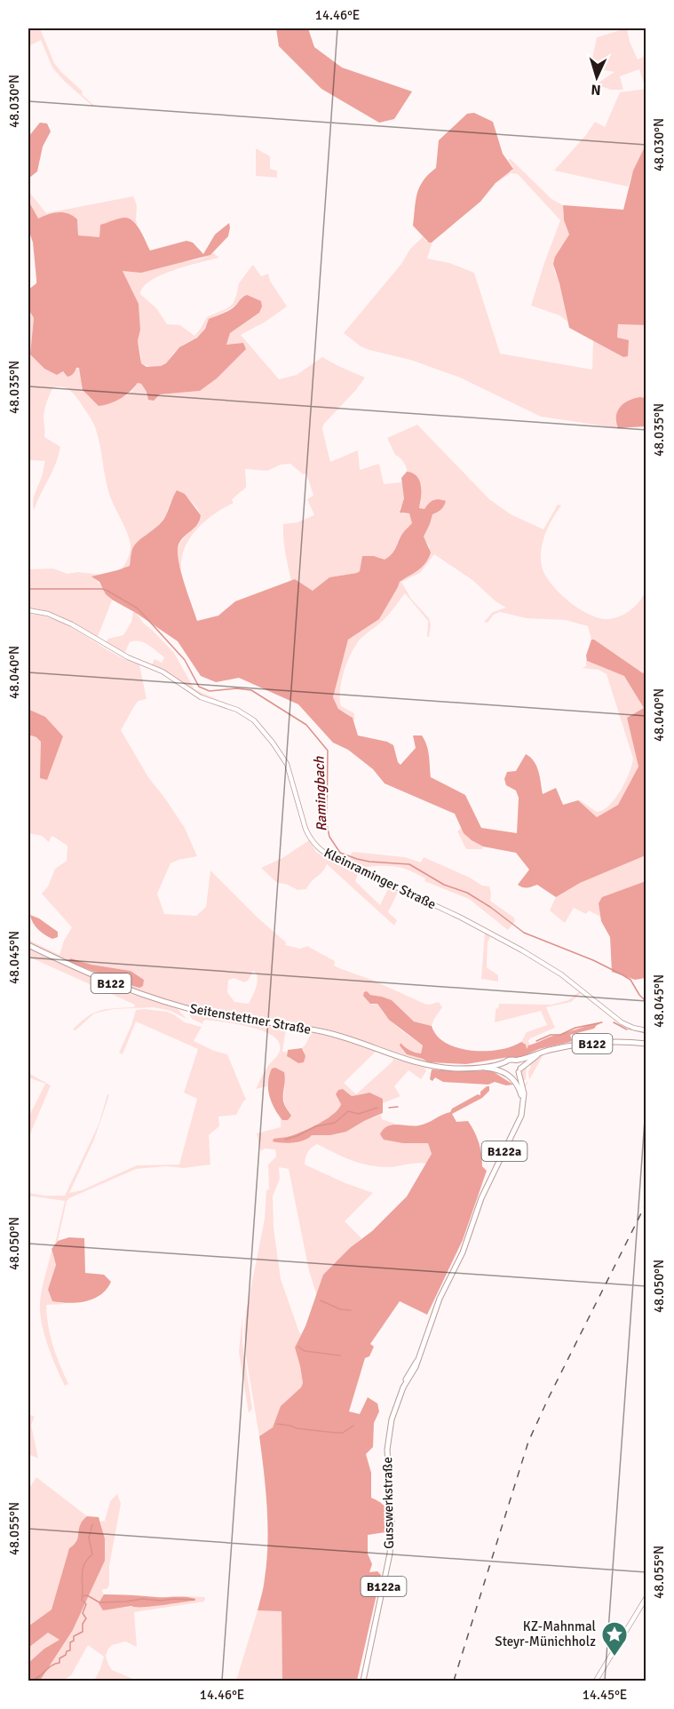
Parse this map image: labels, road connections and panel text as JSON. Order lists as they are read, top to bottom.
{
  "streets": {
    "main road": [
      "Kleinraminger Straße",
      "B122",
      "Seitenstettner Straße",
      "B122a",
      "Gusswerkstraße"
    ]
  },
  "crossings": [
    ["B122", "Seitenstettner Straße"],
    ["B122", "Gusswerkstraße"],
    ["Seitenstettner Straße", "Gusswerkstraße"]
  ],
  "water": ["Ramingbach"],
  "places": {
    "place": ["KZ-Mahnmal Steyr-Münichholz"]
  },
  "north": "bottom",
  "coordinates": [
    "14.46°E",
    "48.030°N",
    "48.035°N",
    "48.040°N",
    "48.045°N",
    "48.050°N",
    "48.055°N",
    "14.45°E"
  ]
}
